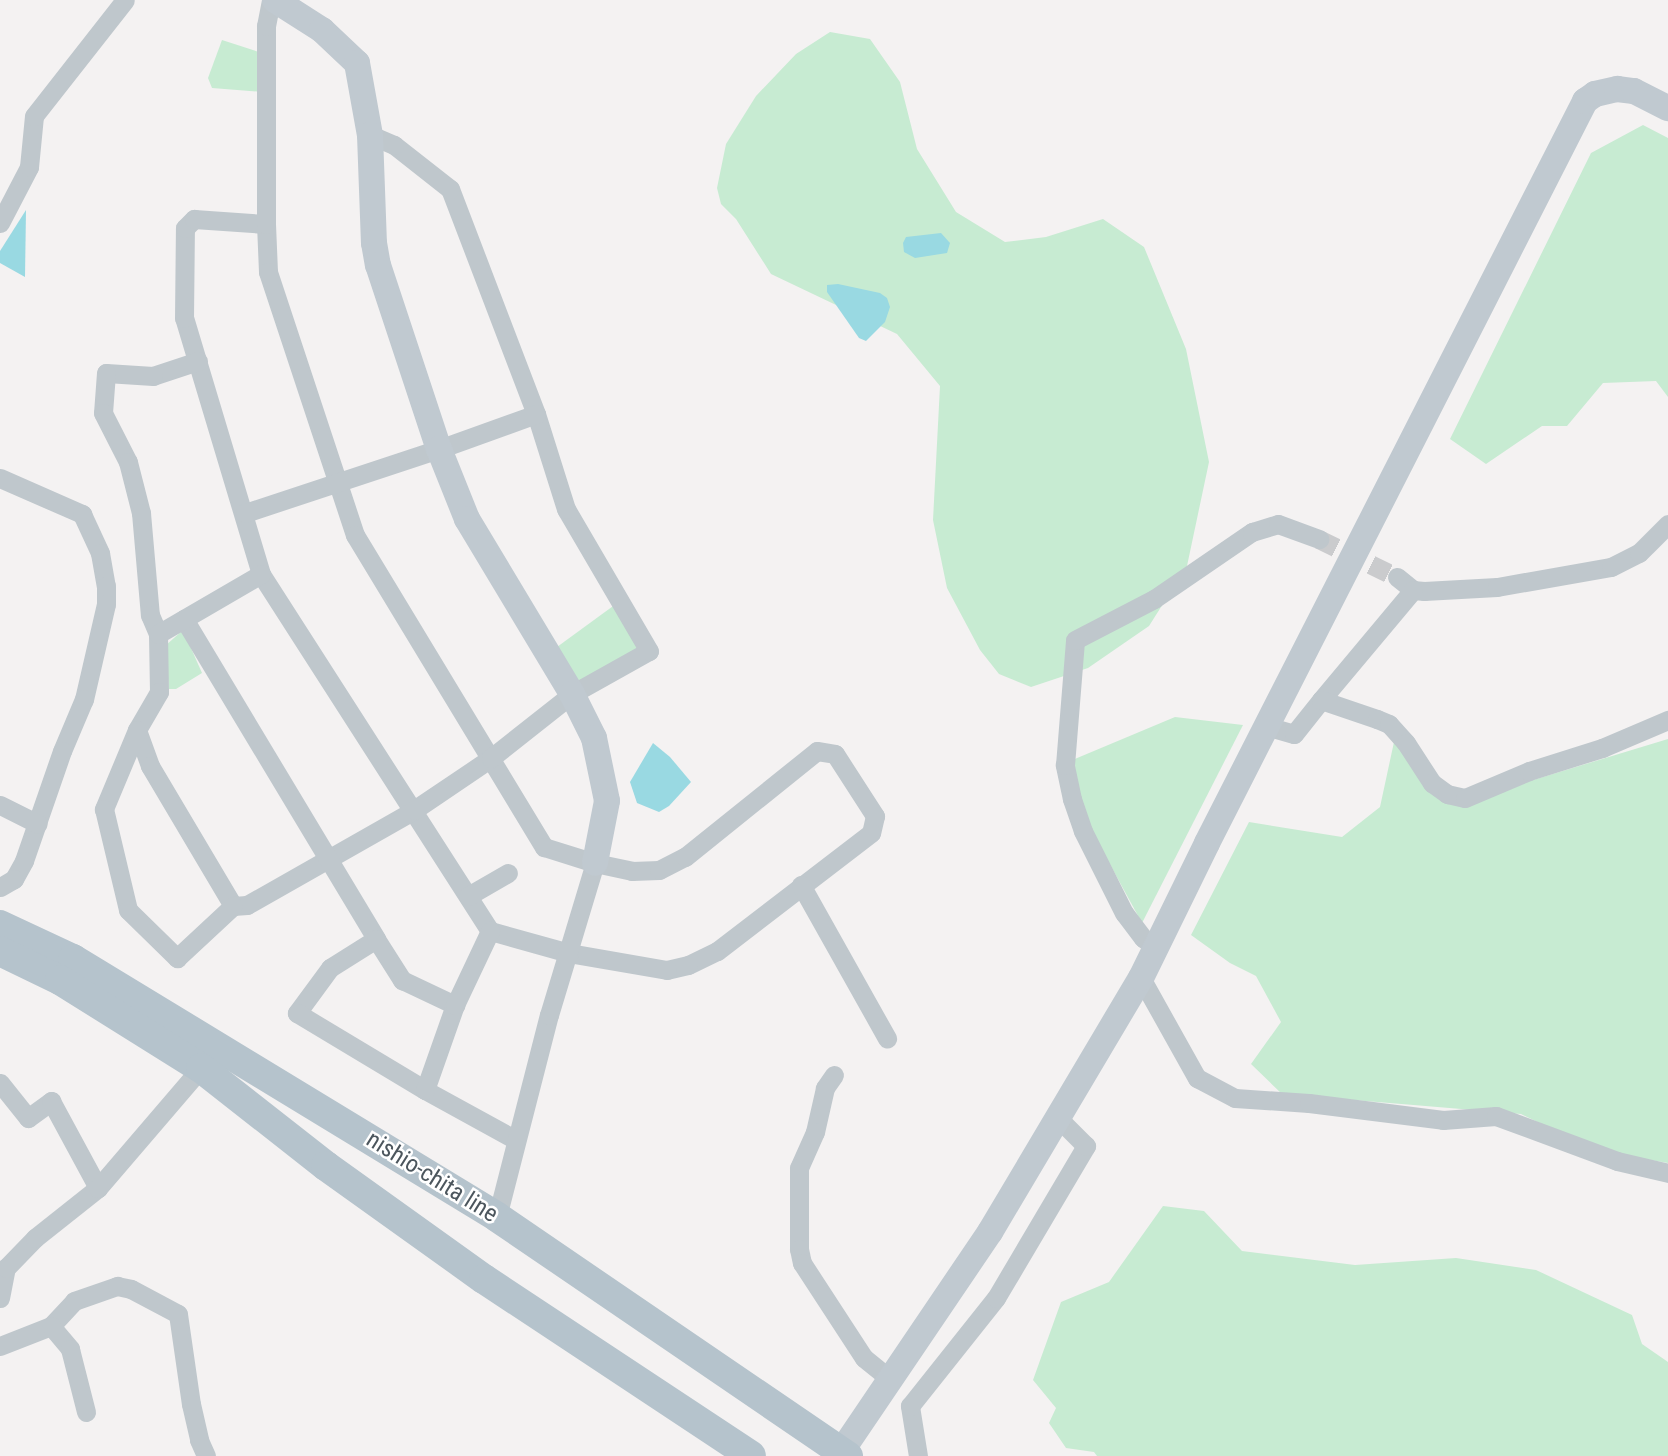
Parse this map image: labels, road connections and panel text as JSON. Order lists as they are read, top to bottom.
{
  "streets": {
    "main road": ["nishio-chita line"]
  }
}
